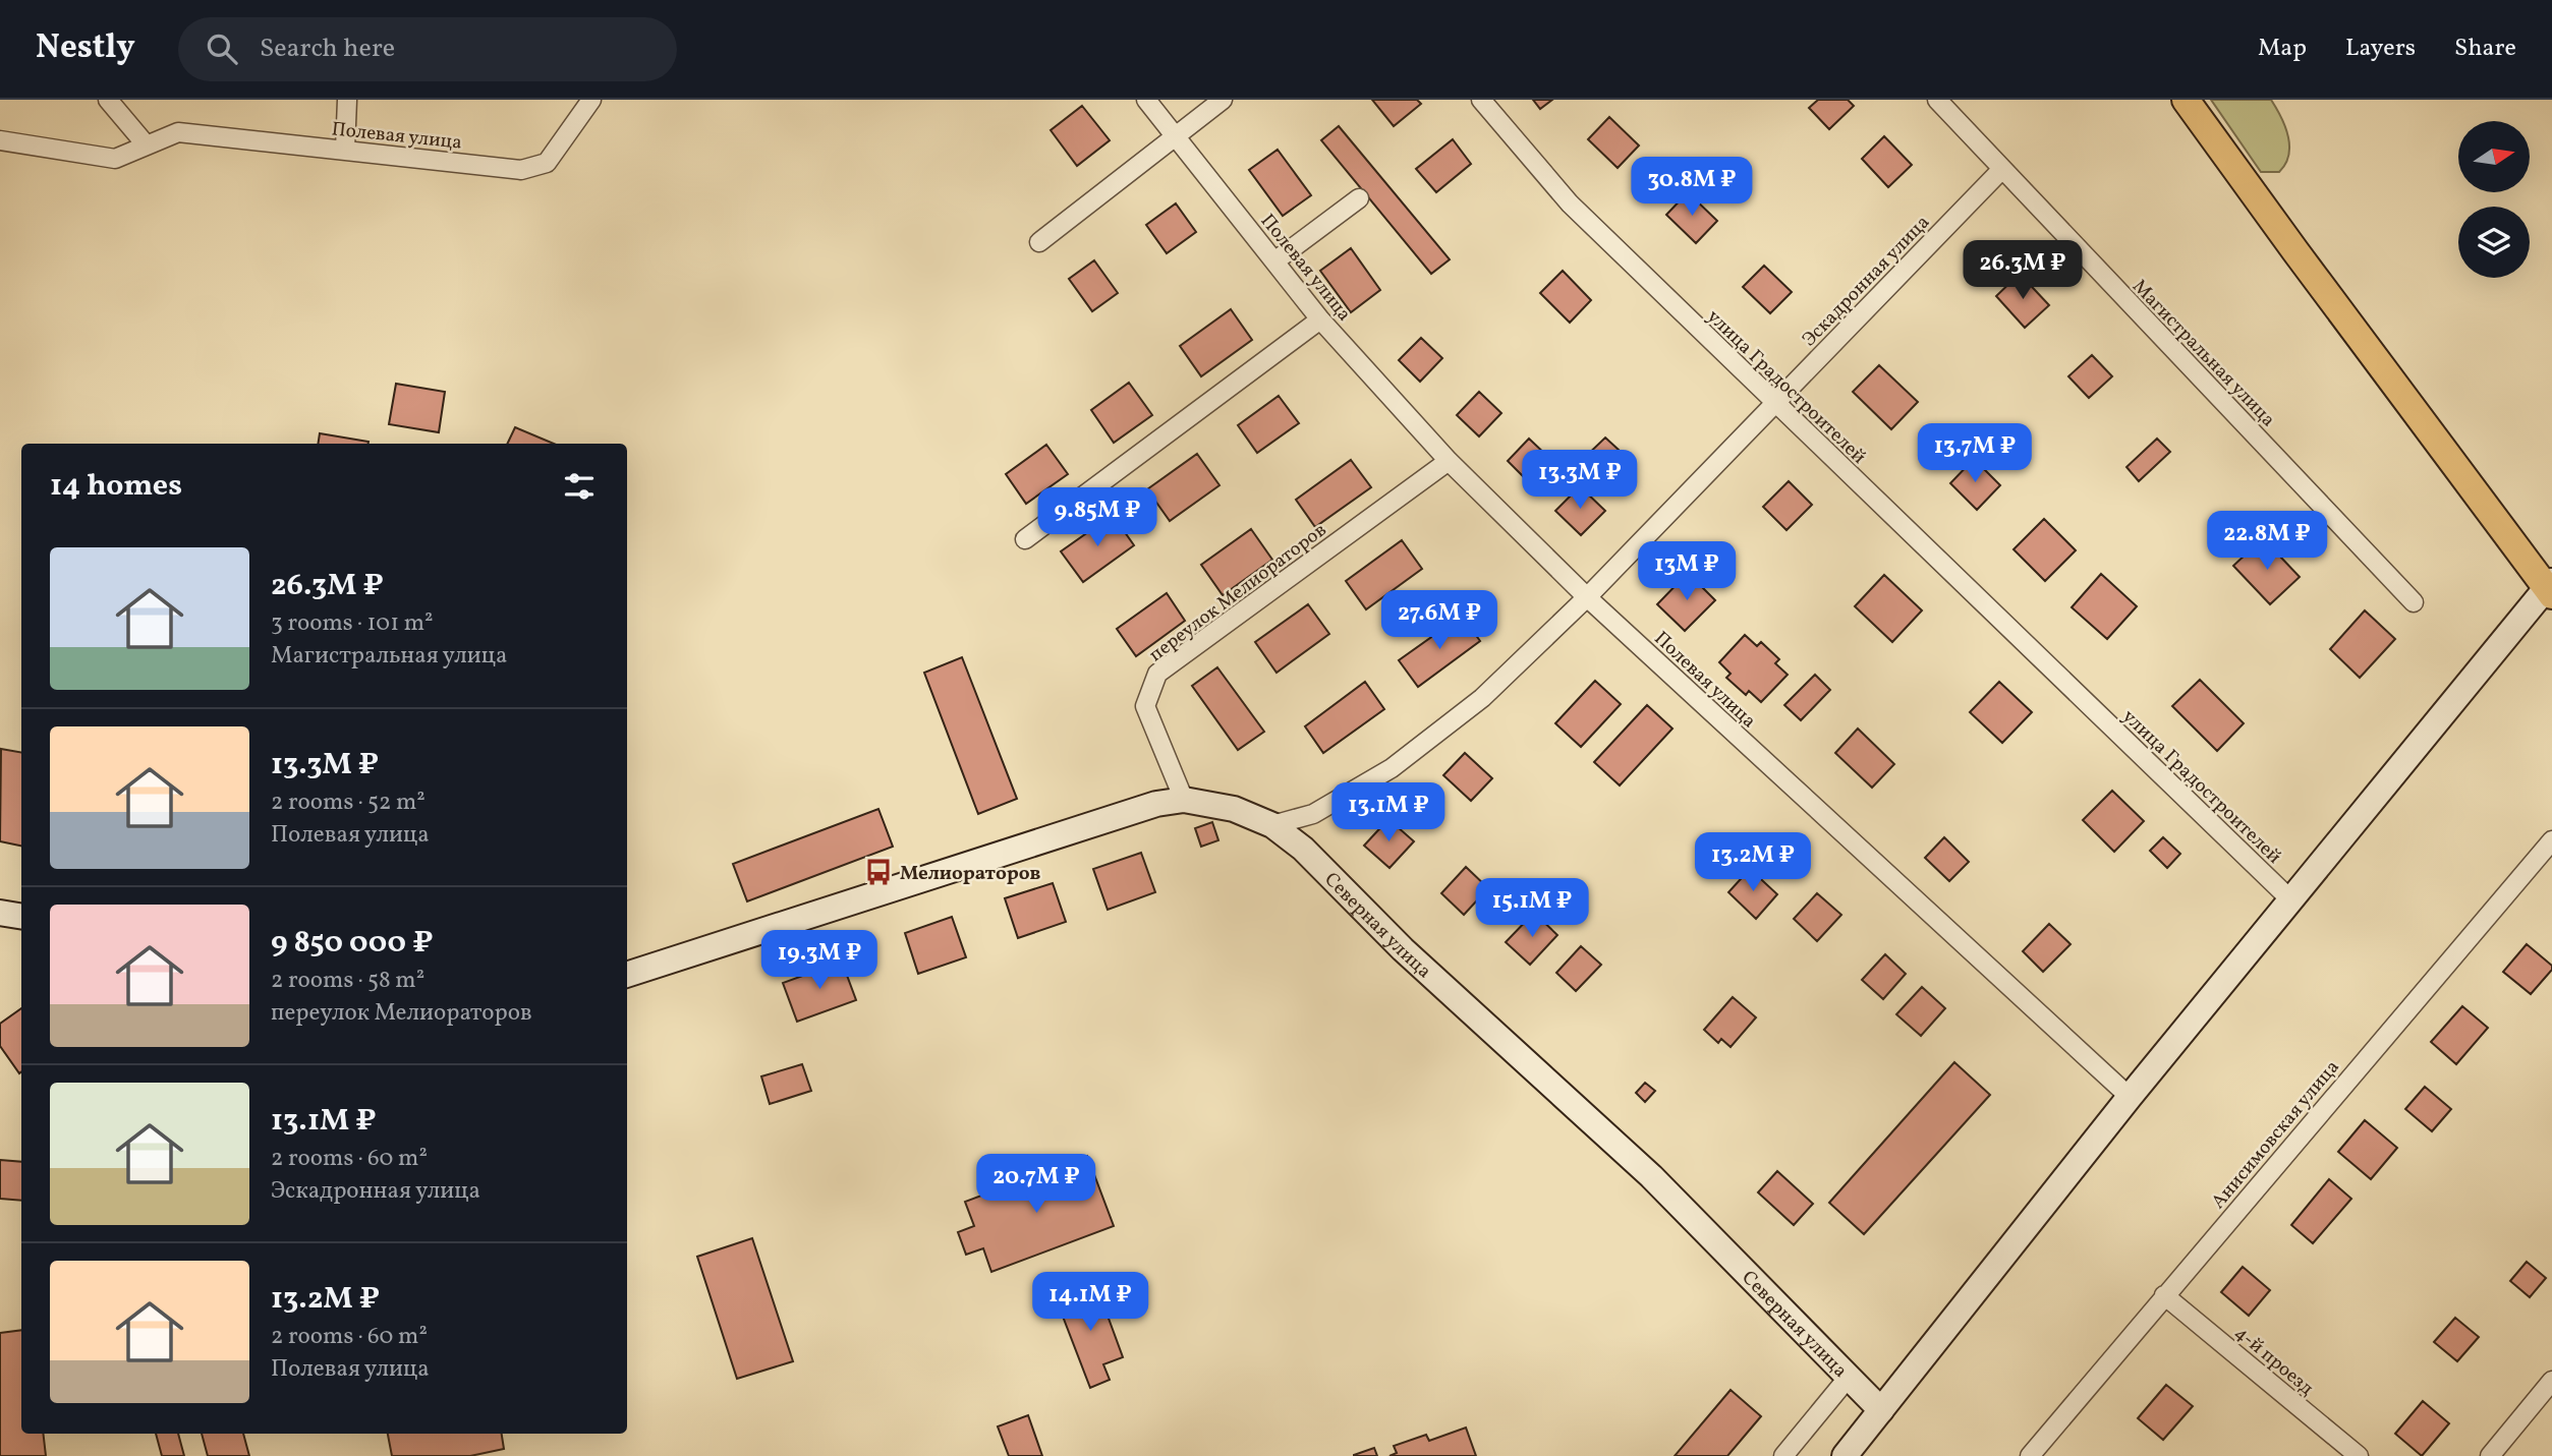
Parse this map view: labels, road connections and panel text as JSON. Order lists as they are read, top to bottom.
{
  "streets": {
    "street": [
      "Полевая улица",
      "Эскадронная улица",
      "Магистральная улица",
      "улица Градостроителей",
      "переулок Мелиораторов",
      "Северная улица",
      "Анисимовская улица",
      "4-й проезд"
    ]
  },
  "crossings": [
    ["Полевая улица", "Эскадронная улица"],
    ["Полевая улица", "переулок Мелиораторов"],
    ["Эскадронная улица", "Магистральная улица"],
    ["Эскадронная улица", "улица Градостроителей"],
    ["Эскадронная улица", "Северная улица"],
    ["переулок Мелиораторов", "Северная улица"],
    ["Анисимовская улица", "4-й проезд"]
  ],
  "places": {
    "bus stop": ["Мелиораторов"]
  },
  "north": "right",
  "page": {
    "header": "Nestly",
    "search": "Search here",
    "nav": ["Map", "Layers", "Share"],
    "price": [
      "30.8M ₽",
      "26.3M ₽",
      "13.7M ₽",
      "13.3M ₽",
      "9.85M ₽",
      "22.8M ₽",
      "13M ₽",
      "27.6M ₽",
      "13.1M ₽",
      "13.2M ₽",
      "15.1M ₽",
      "19.3M ₽",
      "20.7M ₽",
      "14.1M ₽"
    ],
    "heading": "14 homes",
    "list": [
      {
        "name": "26.3M ₽",
        "note": "3 rooms · 101 m² · Магистральная улица"
      },
      {
        "name": "13.3M ₽",
        "note": "2 rooms · 52 m² · Полевая улица"
      },
      {
        "name": "9 850 000 ₽",
        "note": "2 rooms · 58 m² · переулок Мелиораторов"
      },
      {
        "name": "13.1M ₽",
        "note": "2 rooms · 60 m² · Эскадронная улица"
      },
      {
        "name": "13.2M ₽",
        "note": "2 rooms · 60 m² · Полевая улица"
      }
    ]
  }
}
